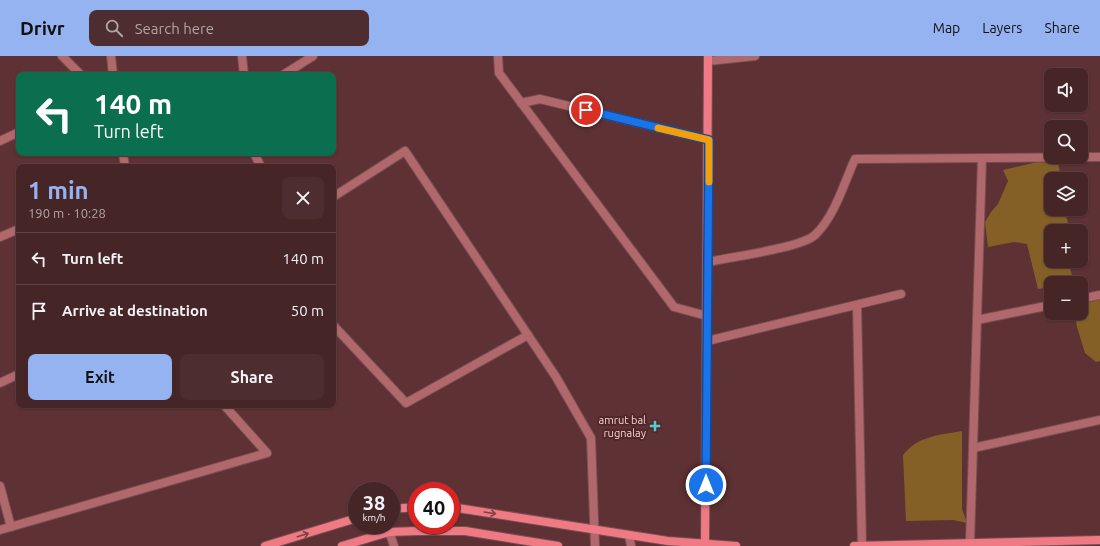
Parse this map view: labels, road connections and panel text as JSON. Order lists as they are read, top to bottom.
{
  "places": {
    "health": ["amrut bal rugnalay"]
  },
  "page": {
    "header": "Drivr",
    "search": "Search here",
    "nav": ["Map", "Layers", "Share"],
    "map_buttons": ["+", "−"],
    "turn": ["140 m", "Turn left"],
    "heading": ["1 min", "190 m · 10:28"],
    "list": [
      {
        "name": "Turn left",
        "value": "140 m"
      },
      {
        "name": "Arrive at destination",
        "value": "50 m"
      }
    ],
    "buttons": ["Exit", "Share"],
    "speed": "38 km/h",
    "limit": "40"
  }
}
